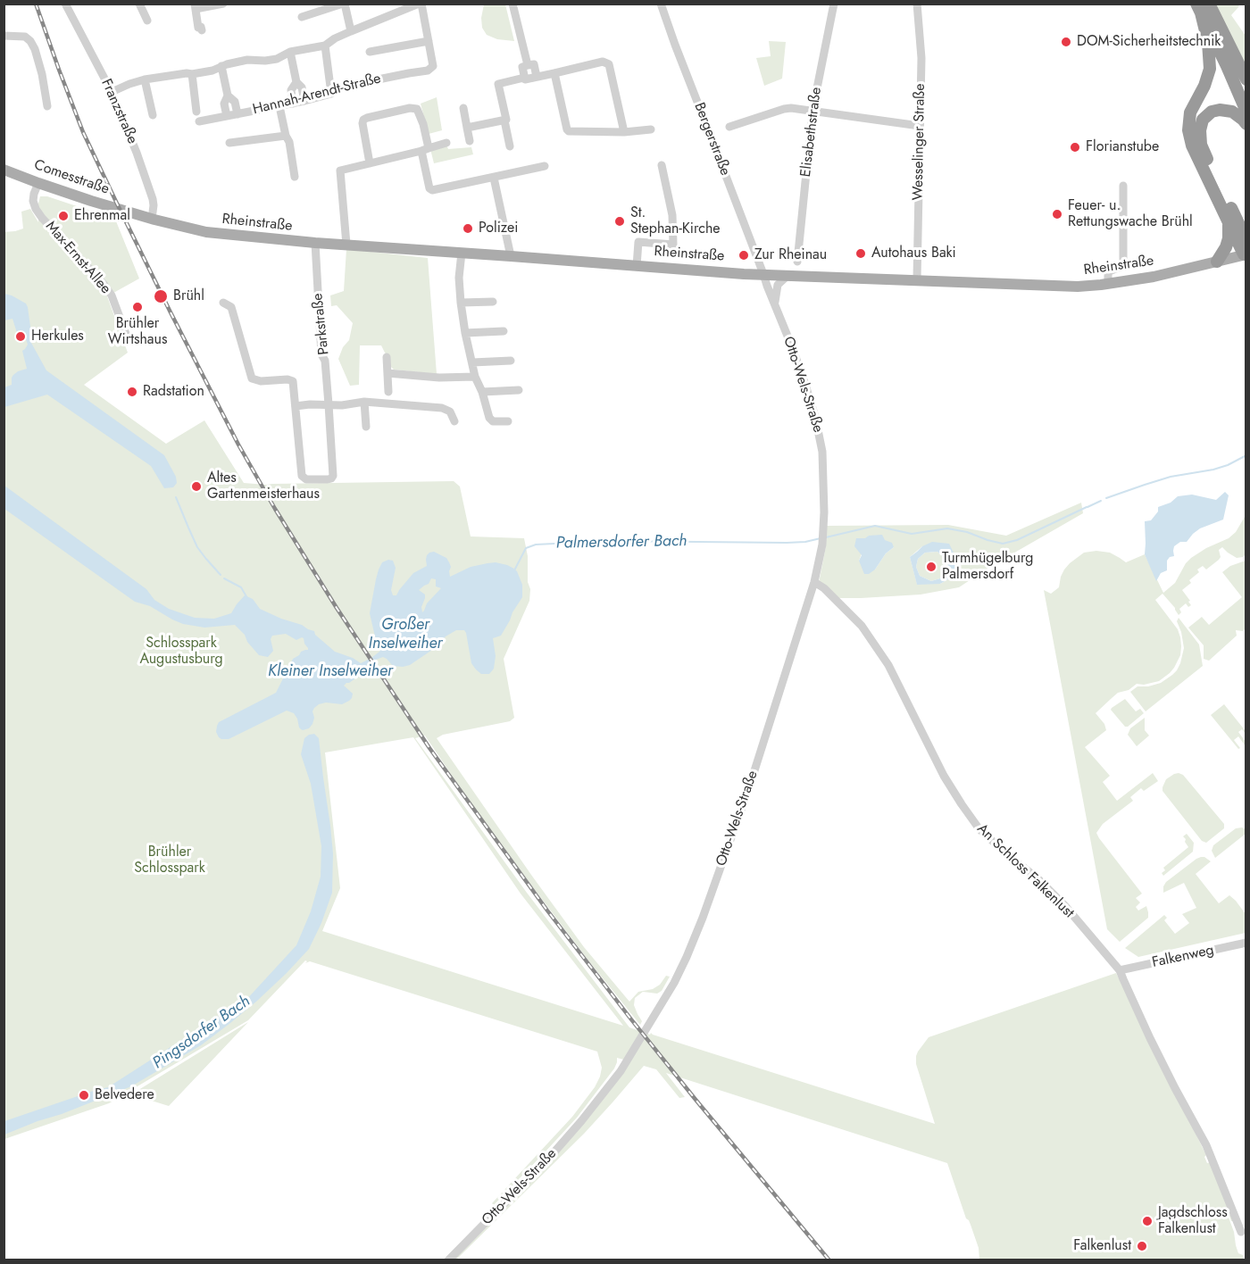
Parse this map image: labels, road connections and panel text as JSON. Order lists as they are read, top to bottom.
{
  "streets": {
    "main road": ["Comesstraße", "Rheinstraße"],
    "street": [
      "Hannah-Arendt-Straße",
      "Franzstraße",
      "Elisabethstraße",
      "Bergerstraße",
      "Wesselinger Straße",
      "Max-Ernst-Allee",
      "Parkstraße",
      "Otto-Wels-Straße",
      "An Schloss Falkenlust",
      "Falkenweg"
    ]
  },
  "crossings": [
    ["Franzstraße", "Rheinstraße"],
    ["Bergerstraße", "Rheinstraße"],
    ["Bergerstraße", "Otto-Wels-Straße"],
    ["Wesselinger Straße", "Rheinstraße"],
    ["Comesstraße", "Rheinstraße"],
    ["Comesstraße", "Max-Ernst-Allee"],
    ["Rheinstraße", "Parkstraße"],
    ["Rheinstraße", "Otto-Wels-Straße"],
    ["Otto-Wels-Straße", "An Schloss Falkenlust"],
    ["An Schloss Falkenlust", "Falkenweg"]
  ],
  "water": [
    "Palmersdorfer Bach",
    "Großer Inselweiher",
    "Kleiner Inselweiher",
    "Pingsdorfer Bach"
  ],
  "parks": ["Schlosspark Augustusburg", "Brühler Schlosspark"],
  "places": [
    "DOM-Sicherheitstechnik",
    "Florianstube",
    "Feuer- u. Rettungswache Brühl",
    "Ehrenmal",
    "St. Stephan-Kirche",
    "Polizei",
    "Autohaus Baki",
    "Zur Rheinau",
    "Brühl",
    "Brühler Wirtshaus",
    "Herkules",
    "Radstation",
    "Altes Gartenmeisterhaus",
    "Turmhügelburg Palmersdorf",
    "Belvedere",
    "Jagdschloss Falkenlust",
    "Falkenlust"
  ]
}
